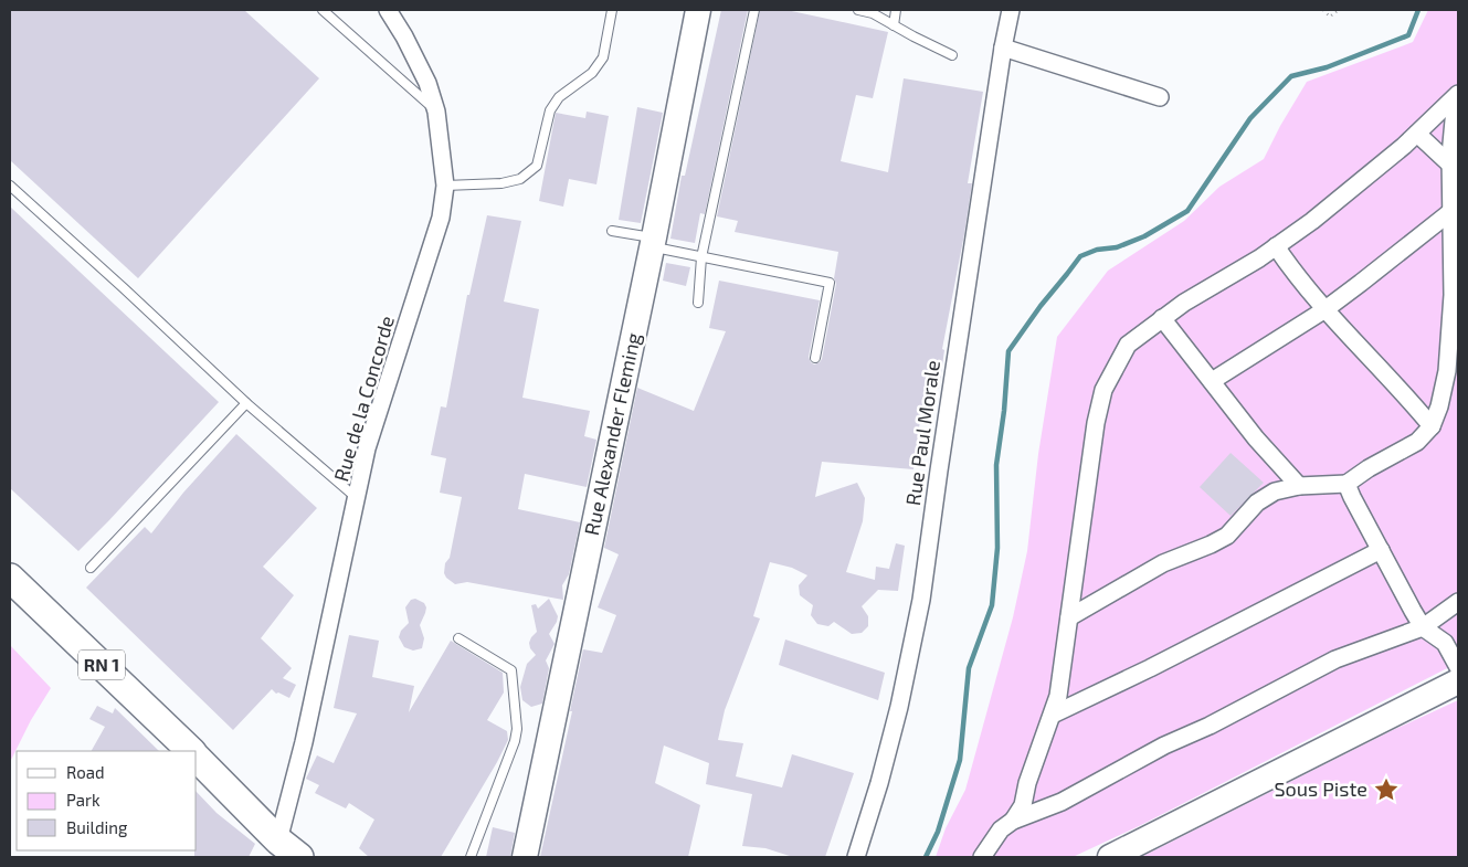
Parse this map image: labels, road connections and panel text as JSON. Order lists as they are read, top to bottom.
{
  "streets": {
    "main road": ["RN 1"],
    "street": ["Rue de la Concorde", "Rue Paul Morale", "Rue Alexander Fleming"]
  },
  "crossings": [
    ["Rue de la Concorde", "RN 1"]
  ],
  "places": {
    "place": ["Sous Piste"]
  },
  "legend": ["Road", "Park", "Building"]
}
